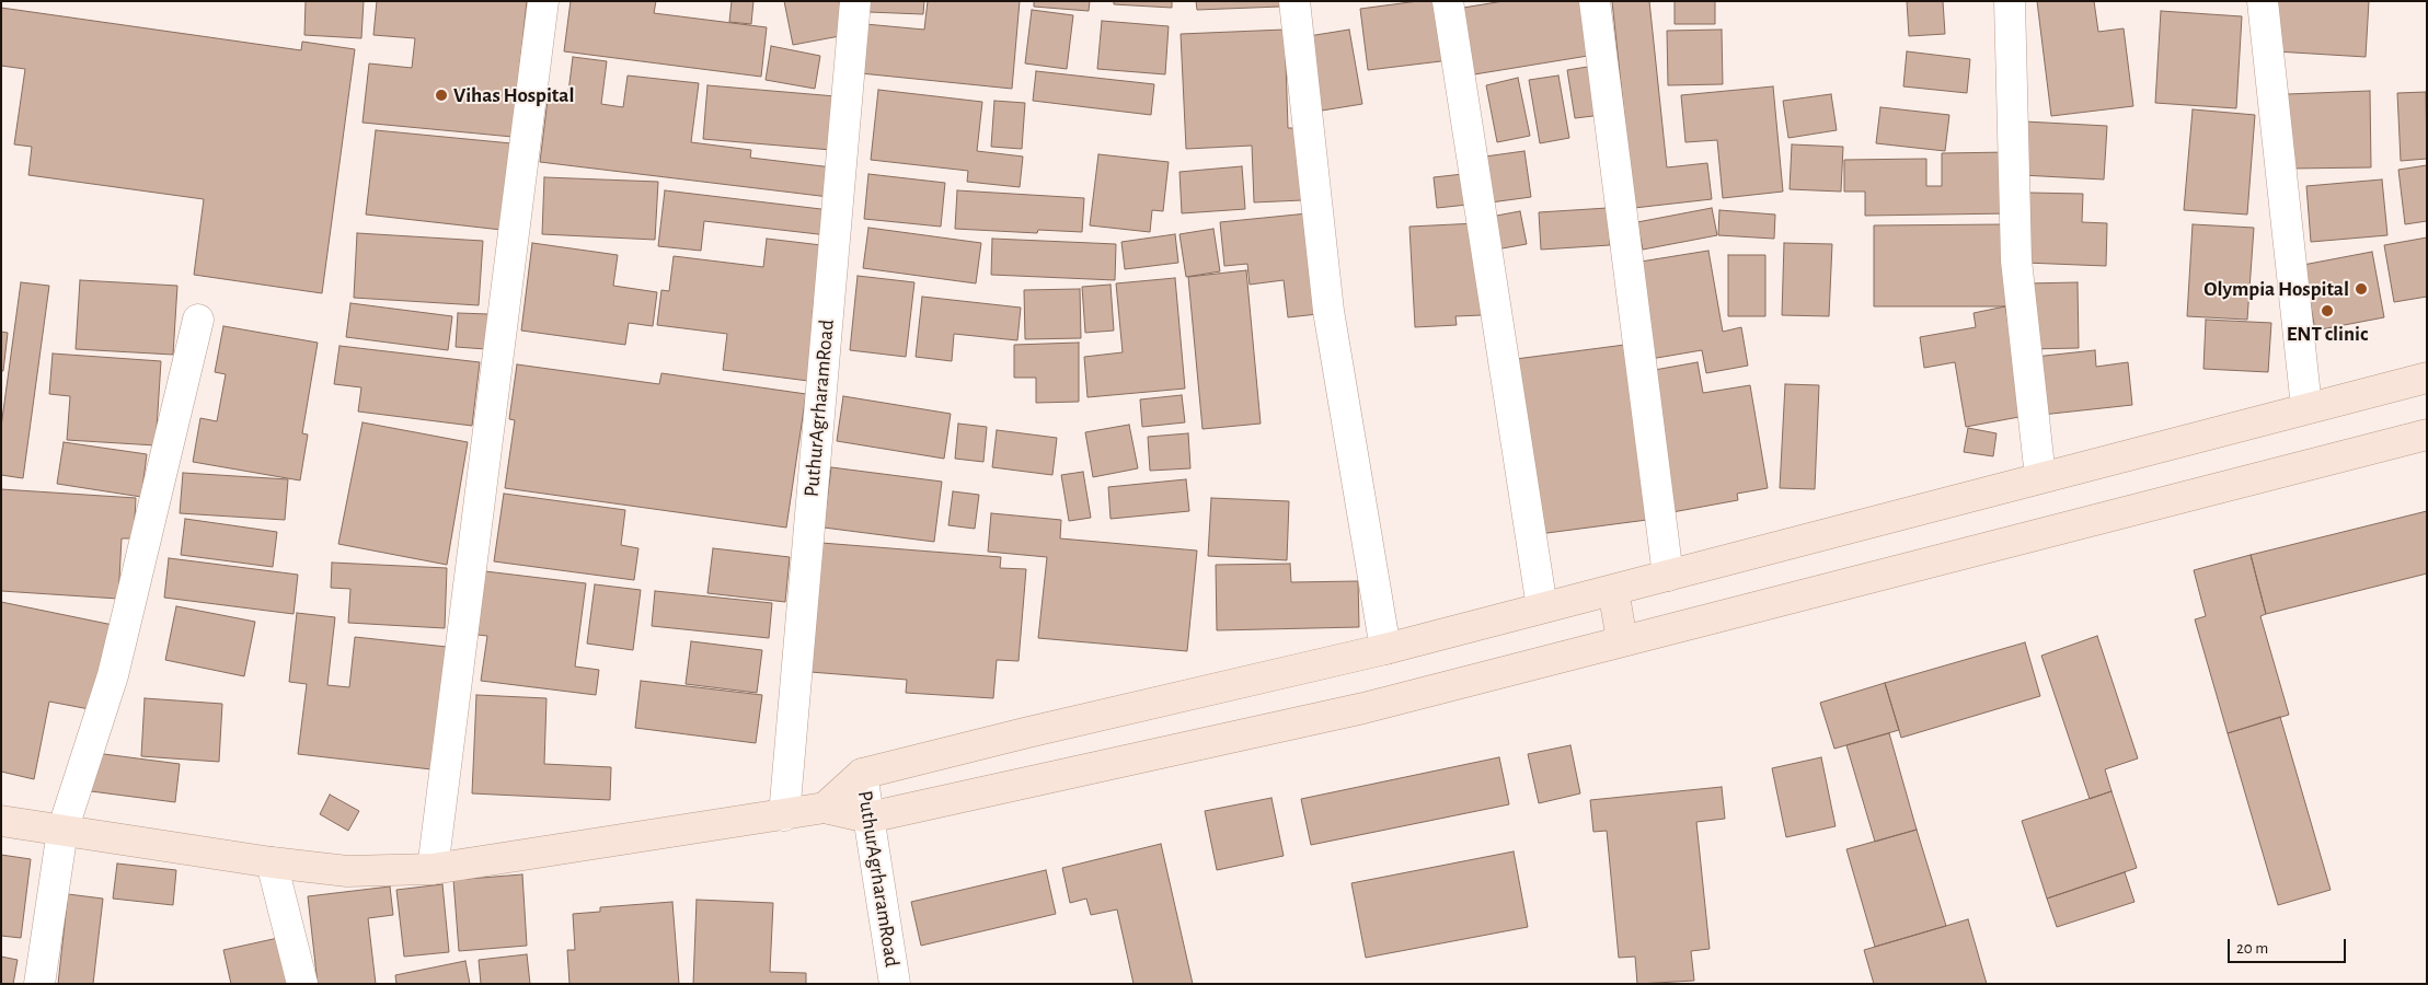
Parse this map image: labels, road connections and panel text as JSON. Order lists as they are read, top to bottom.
{
  "streets": {
    "street": ["PuthurAgrharamRoad"]
  },
  "places": ["Vihas Hospital", "Olympia Hospital", "ENT clinic"],
  "scale_bar": "20 m"
}
